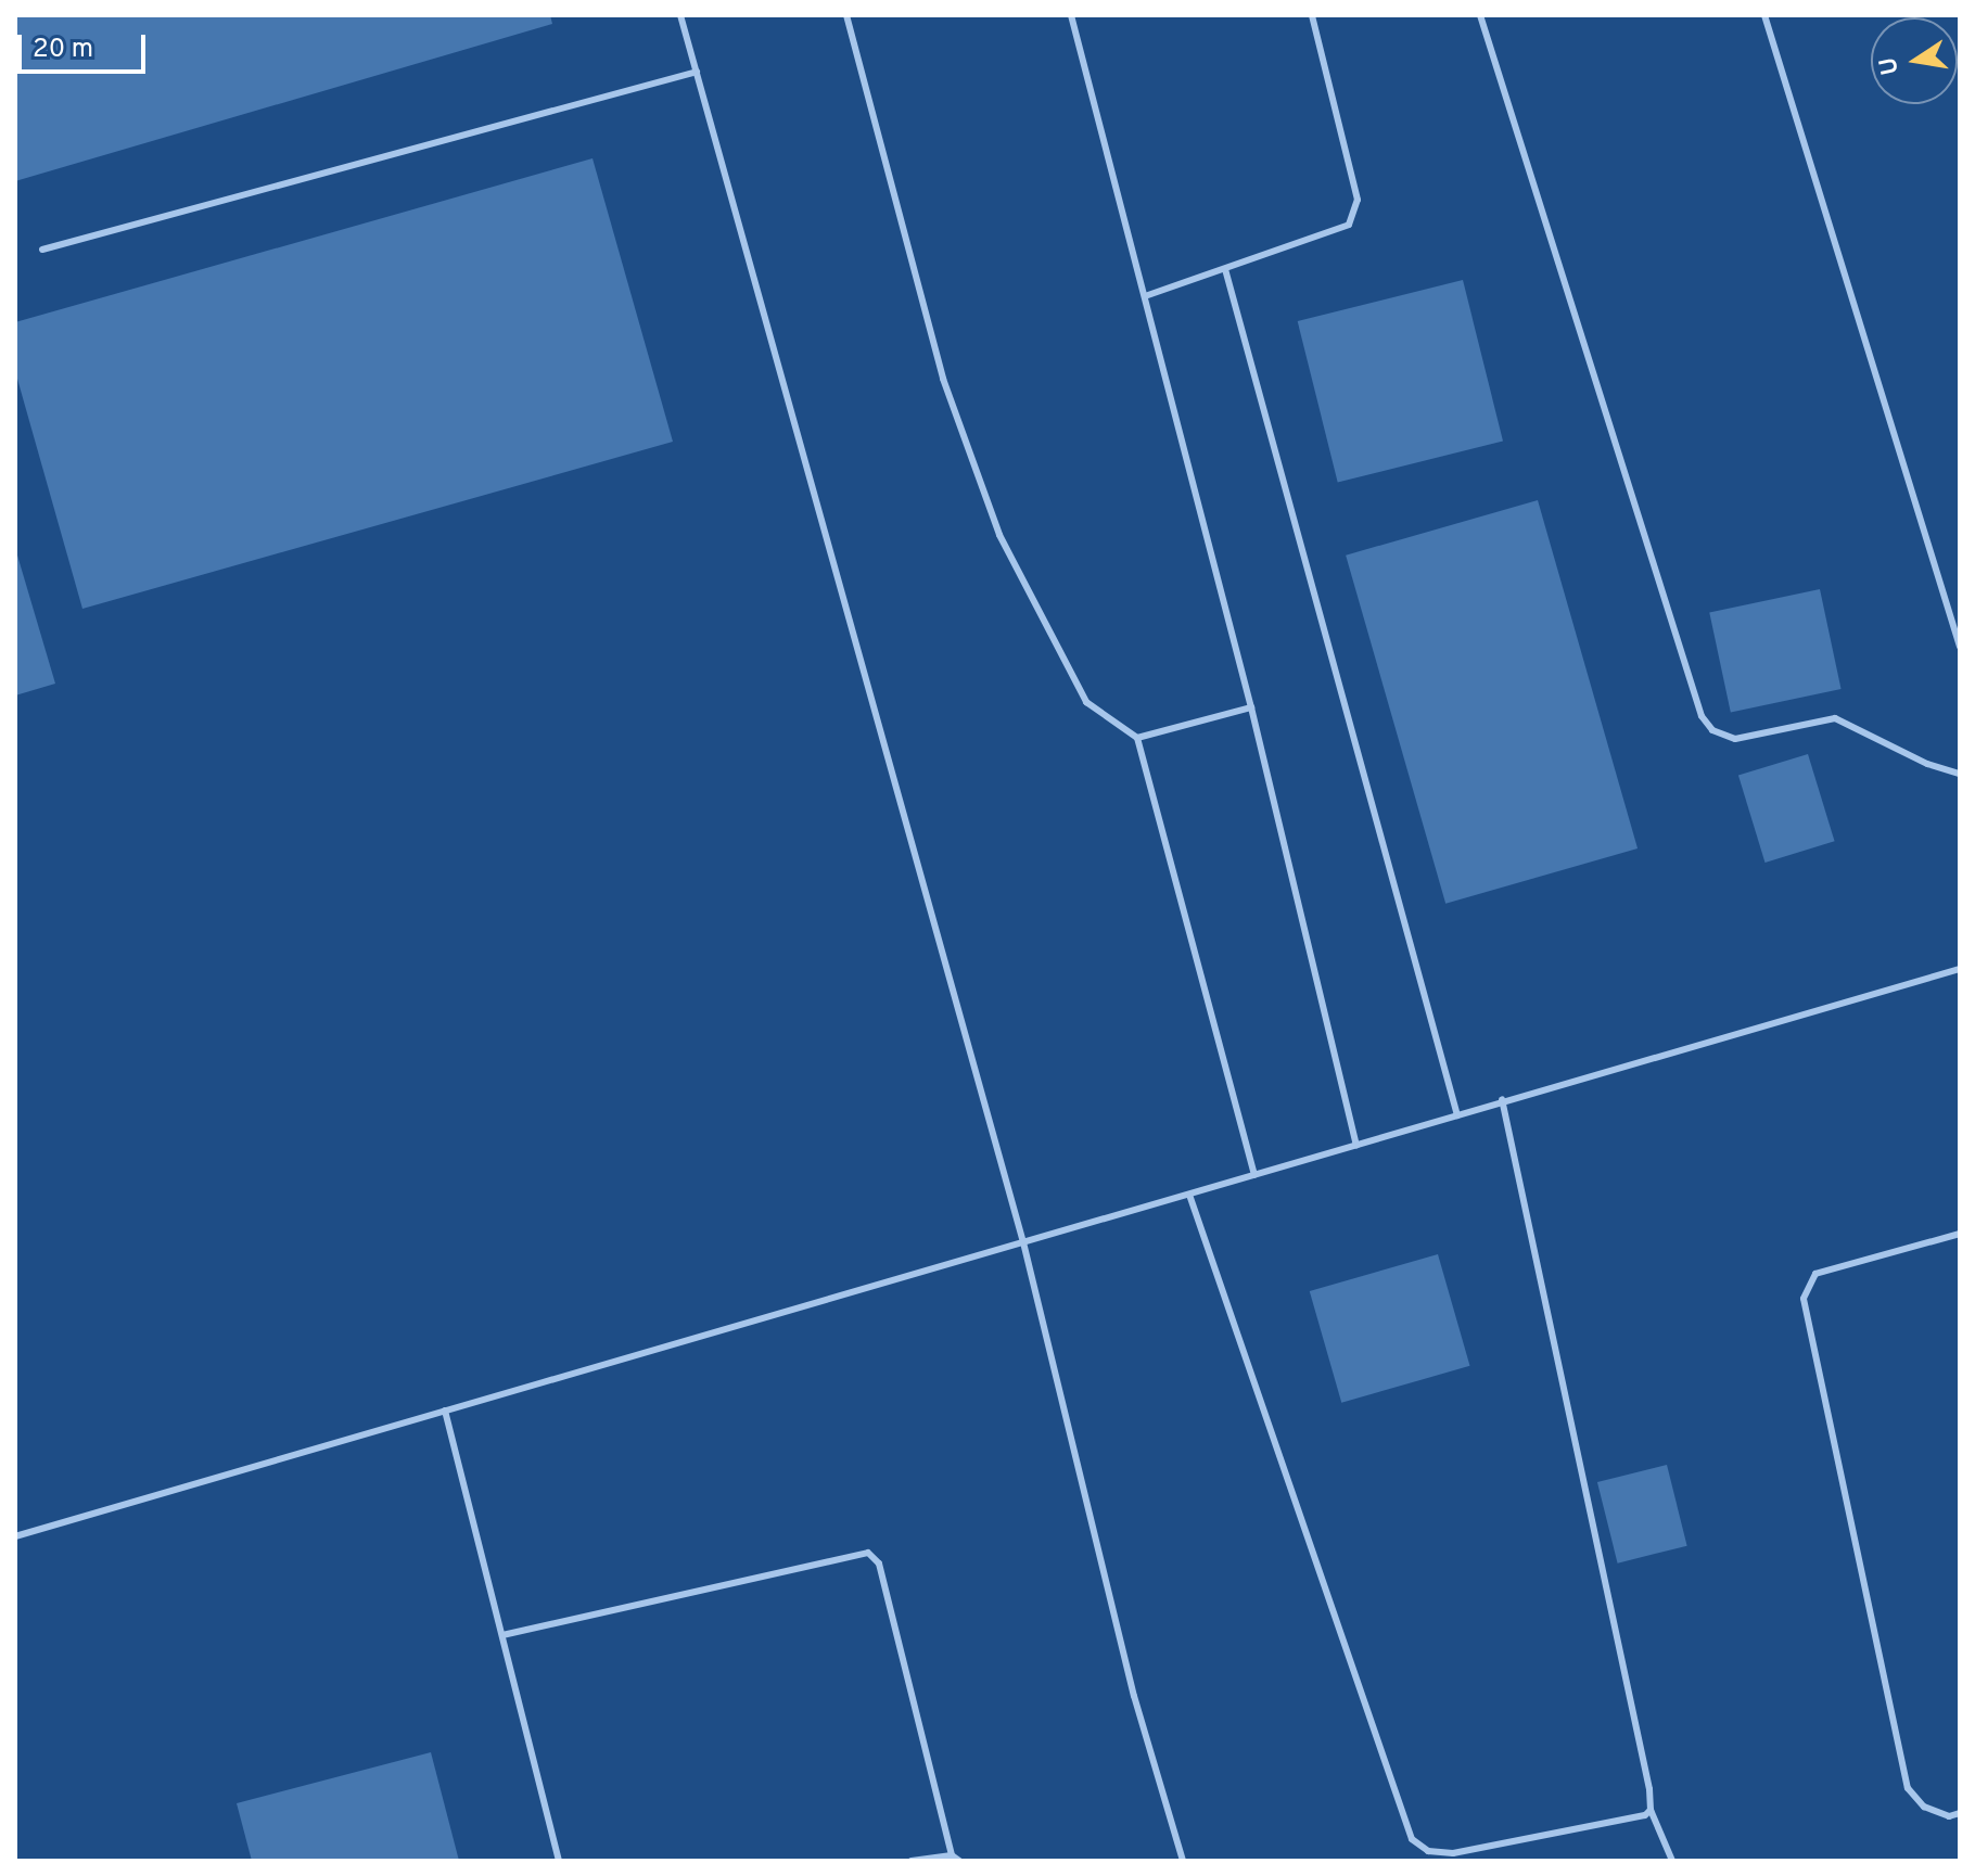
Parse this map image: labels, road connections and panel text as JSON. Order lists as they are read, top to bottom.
{
  "scale_bar": "20 m",
  "north": "left"
}
